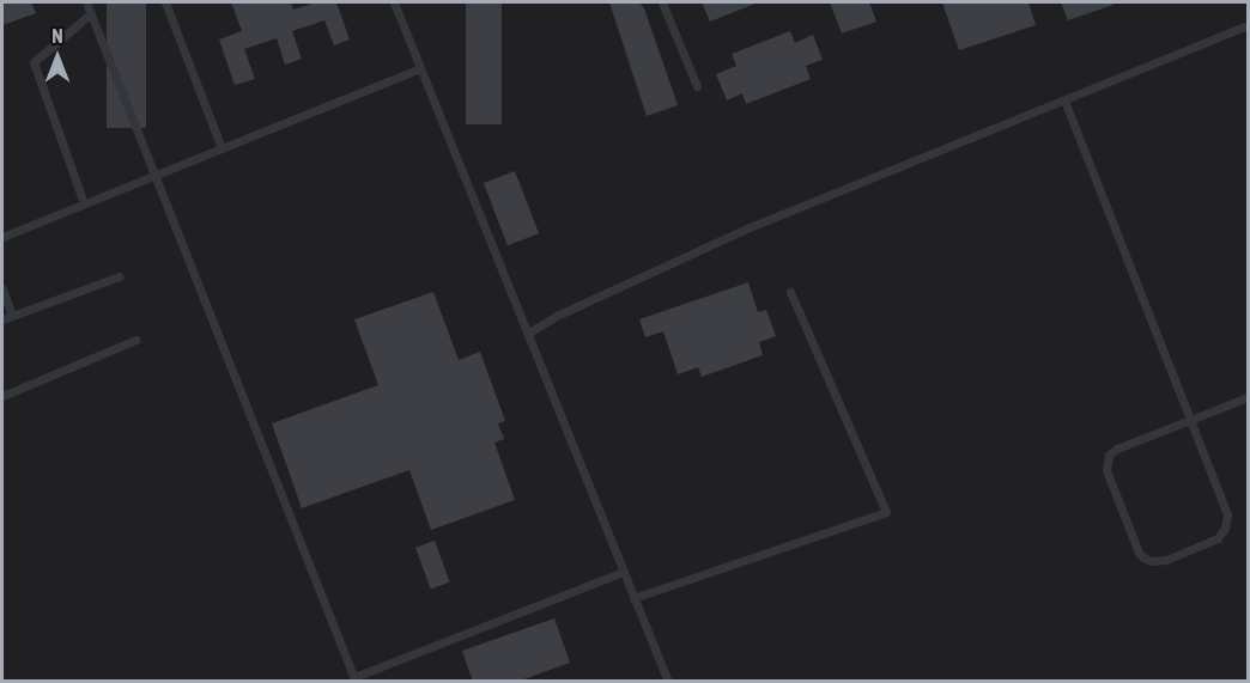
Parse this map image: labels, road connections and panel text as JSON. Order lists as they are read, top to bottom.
{
  "north": "top"
}
